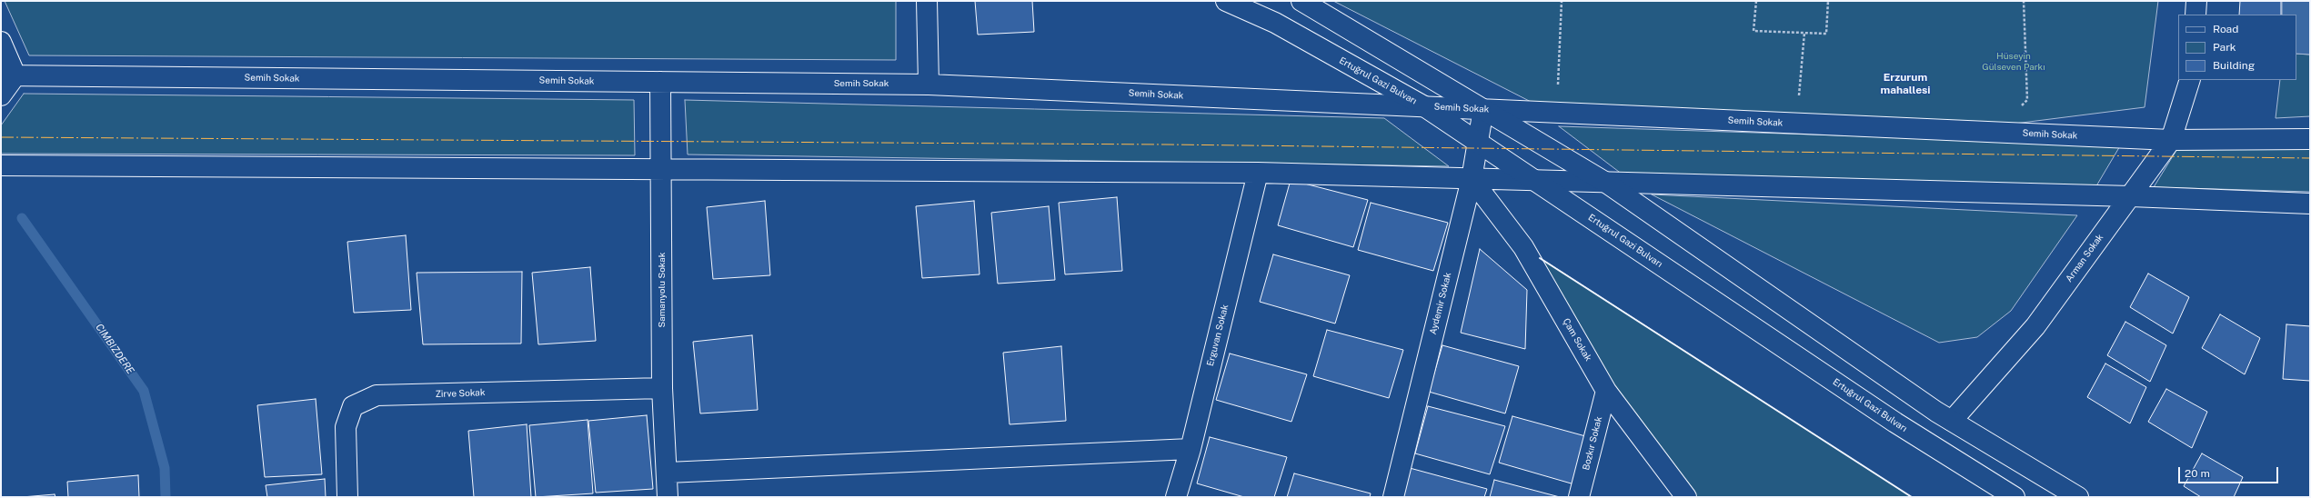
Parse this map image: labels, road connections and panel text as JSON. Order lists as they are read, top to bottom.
{
  "streets": {
    "street": [
      "Semih Sokak",
      "Ertuğrul Gazi Bulvarı",
      "Arman Sokak",
      "Samanyolu Sokak",
      "Aydemir Sokak",
      "Erguvan Sokak",
      "Çam Sokak",
      "Zirve Sokak",
      "Bozkır Sokak"
    ]
  },
  "crossings": [
    ["Semih Sokak", "Ertuğrul Gazi Bulvarı"],
    ["Semih Sokak", "Arman Sokak"],
    ["Semih Sokak", "Samanyolu Sokak"],
    ["Semih Sokak", "Aydemir Sokak"],
    ["Ertuğrul Gazi Bulvarı", "Aydemir Sokak"],
    ["Samanyolu Sokak", "Zirve Sokak"],
    ["Aydemir Sokak", "Çam Sokak"],
    ["Çam Sokak", "Bozkır Sokak"]
  ],
  "districts": ["Erzurum mahallesi"],
  "water": ["CIMBIZDERE"],
  "parks": ["Hüseyin Gülseven Parkı"],
  "legend": ["Road", "Park", "Building"],
  "scale_bar": "20 m"
}
